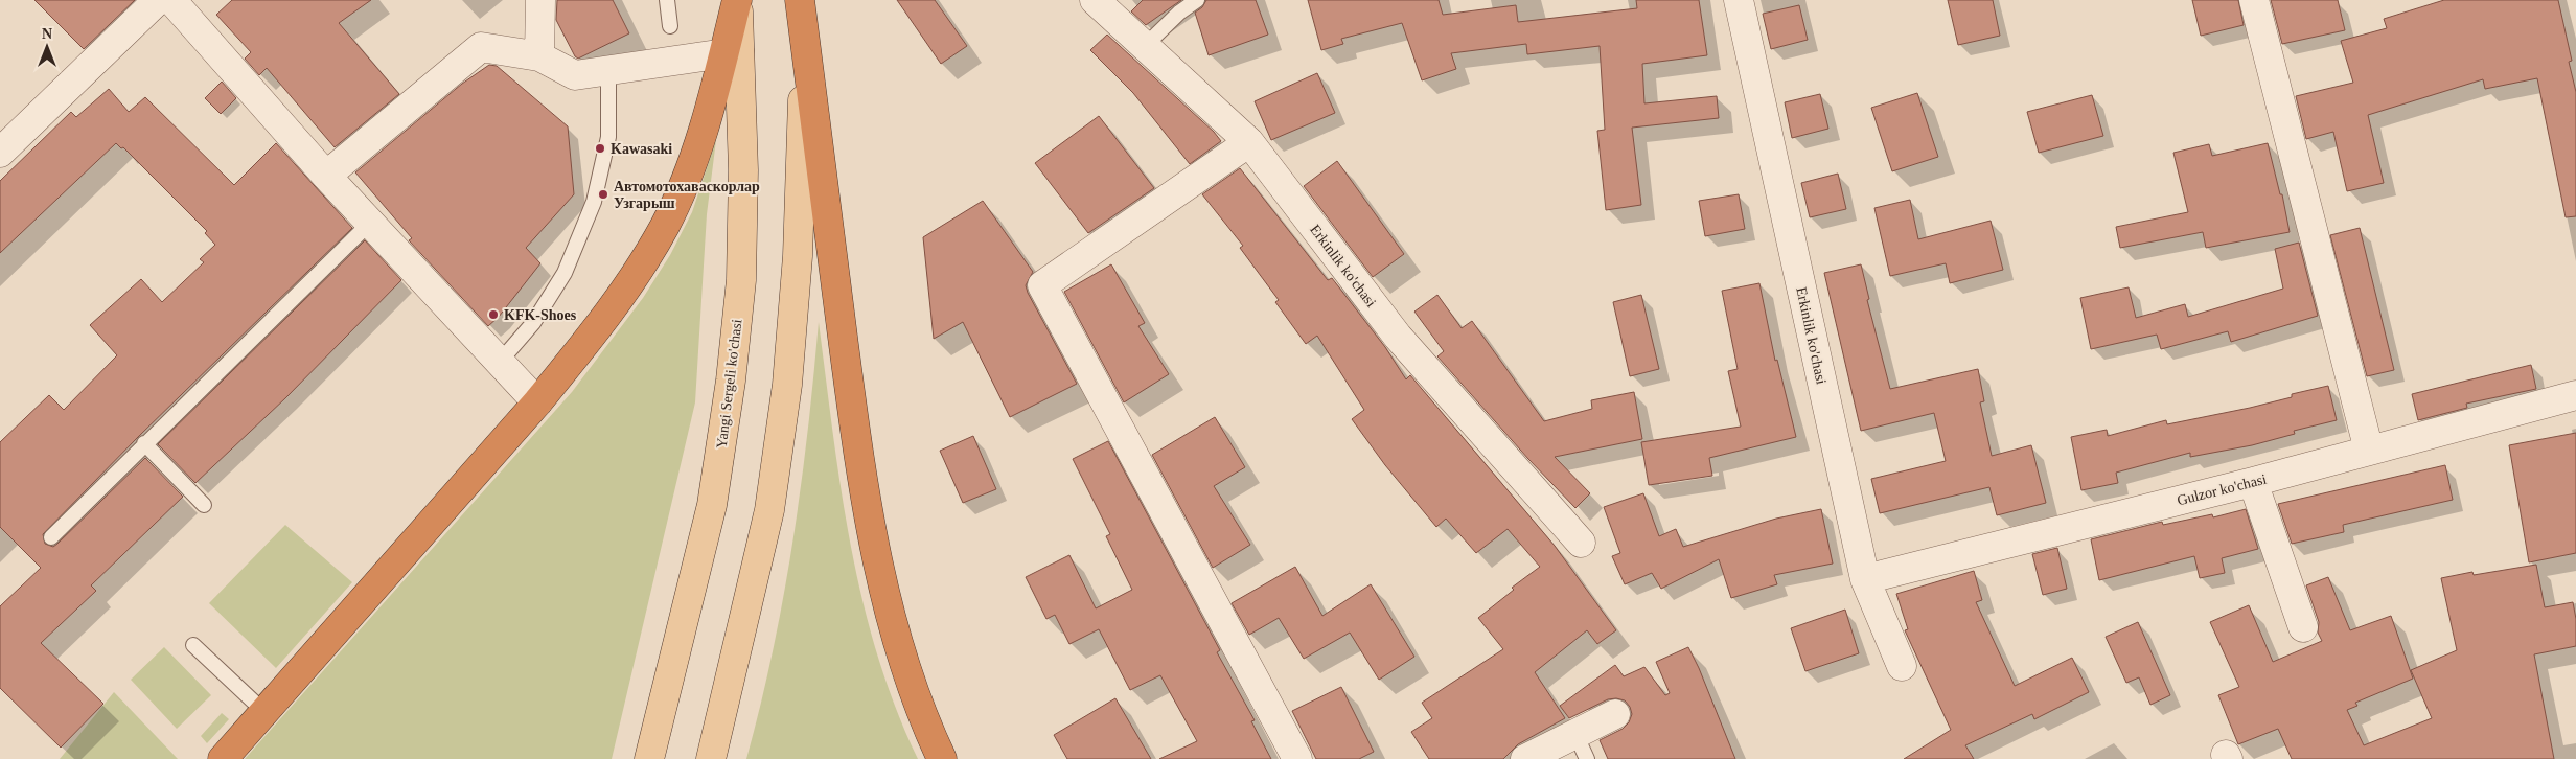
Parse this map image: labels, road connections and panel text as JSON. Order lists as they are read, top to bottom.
{
  "streets": {
    "main road": ["Yangi Sergeli ko'chasi"],
    "street": ["Erkinlik ko'chasi", "Gulzor ko'chasi"]
  },
  "crossings": [
    ["Erkinlik ko'chasi", "Gulzor ko'chasi"]
  ],
  "places": ["Kawasaki", "Автомотохаваскорлар Узгарыш", "KFK-Shoes"],
  "north": "top"
}
